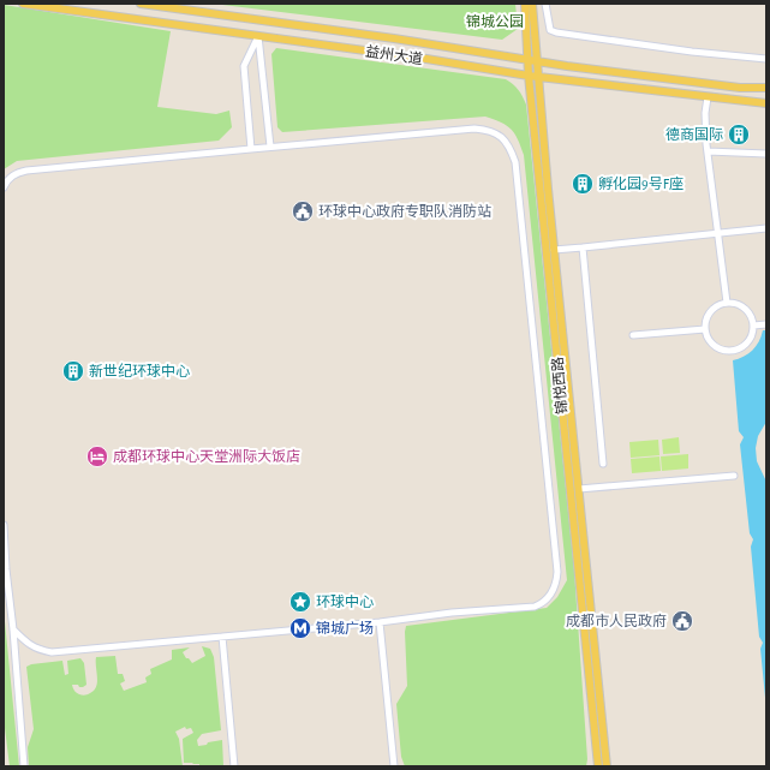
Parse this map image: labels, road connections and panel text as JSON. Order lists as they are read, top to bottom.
{
  "streets": {
    "main road": ["益州大道", "锦悦西路"]
  },
  "crossings": [
    ["益州大道", "锦悦西路"]
  ],
  "parks": ["锦城公园"],
  "places": {
    "building": ["德商国际", "孵化园9号F座", "新世纪环球中心"],
    "public building": ["环球中心政府专职队消防站", "成都市人民政府"],
    "hotel": ["成都环球中心天堂洲际大饭店"],
    "place": ["环球中心"],
    "metro station": ["锦城广场"]
  }
}
